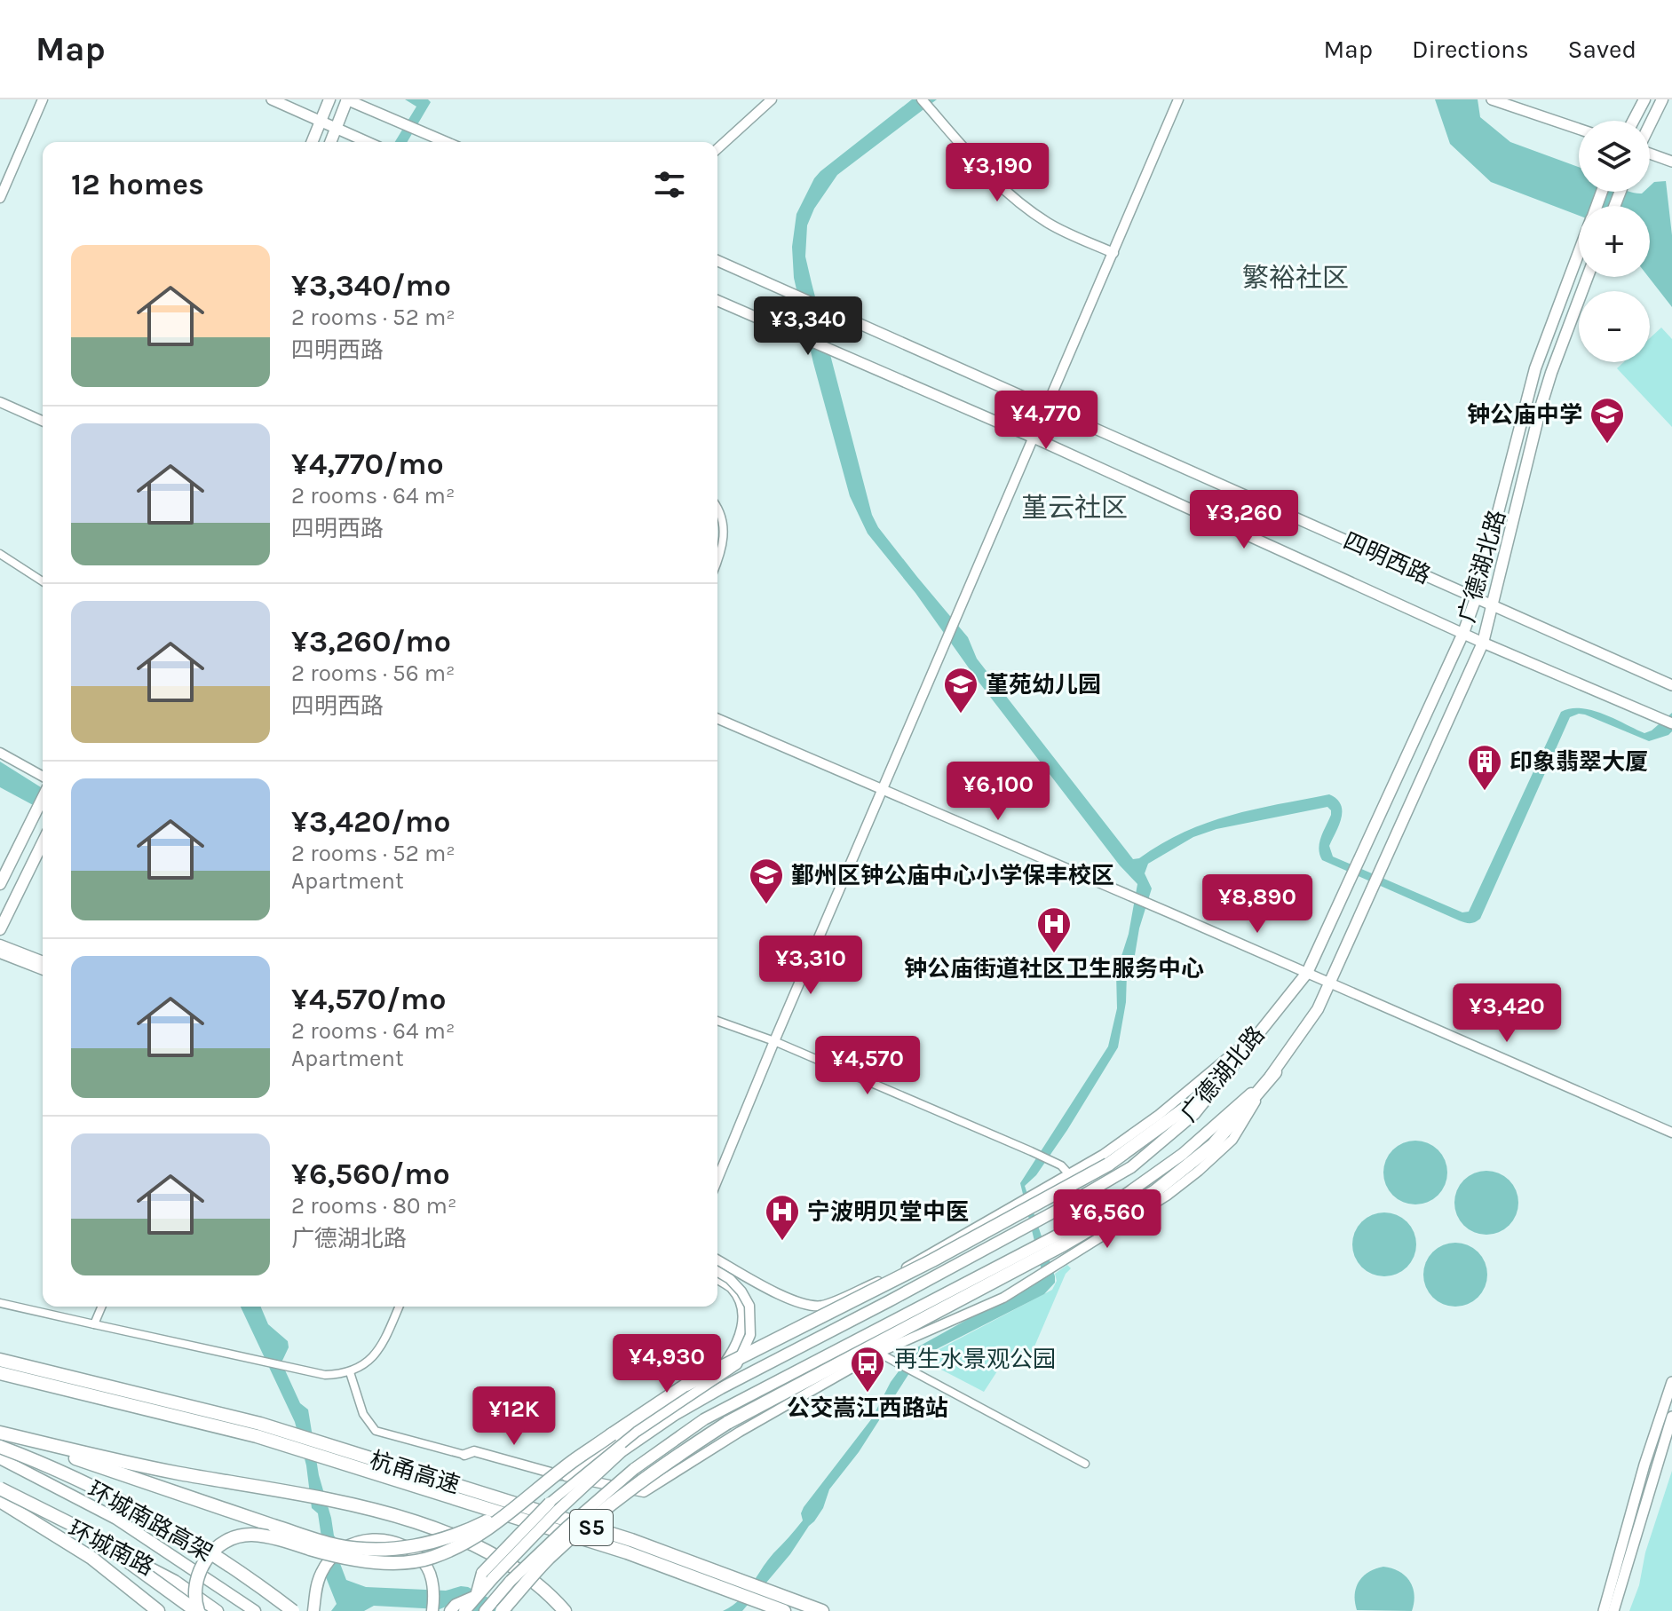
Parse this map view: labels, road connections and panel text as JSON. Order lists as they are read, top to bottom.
{
  "streets": {
    "highway": ["杭甬高速", "环城南路高架", "S5"],
    "main road": ["四明西路", "广德湖北路", "环城南路"]
  },
  "crossings": [
    ["四明西路", "广德湖北路"]
  ],
  "districts": ["繁裕社区", "堇云社区"],
  "parks": ["再生水景观公园"],
  "places": {
    "school or university": ["钟公庙中学", "堇苑幼儿园", "鄞州区钟公庙中心小学保丰校区"],
    "building": ["印象翡翠大厦"],
    "hospital": ["钟公庙街道社区卫生服务中心", "宁波明贝堂中医"],
    "bus stop": ["公交嵩江西路站"]
  },
  "page": {
    "header": "Map",
    "nav": ["Map", "Directions", "Saved"],
    "map_buttons": ["+", "−"],
    "heading": "12 homes",
    "price": [
      "¥3,190",
      "¥3,340",
      "¥4,770",
      "¥3,260",
      "¥6,100",
      "¥8,890",
      "¥3,310",
      "¥3,420",
      "¥4,570",
      "¥6,560",
      "¥4,930",
      "¥12K"
    ],
    "list": [
      {
        "name": "¥3,340/mo",
        "note": "2 rooms · 52 m² · 四明西路"
      },
      {
        "name": "¥4,770/mo",
        "note": "2 rooms · 64 m² · 四明西路"
      },
      {
        "name": "¥3,260/mo",
        "note": "2 rooms · 56 m² · 四明西路"
      },
      {
        "name": "¥3,420/mo",
        "note": "2 rooms · 52 m² · Apartment"
      },
      {
        "name": "¥4,570/mo",
        "note": "2 rooms · 64 m² · Apartment"
      },
      {
        "name": "¥6,560/mo",
        "note": "2 rooms · 80 m² · 广德湖北路"
      }
    ]
  }
}
